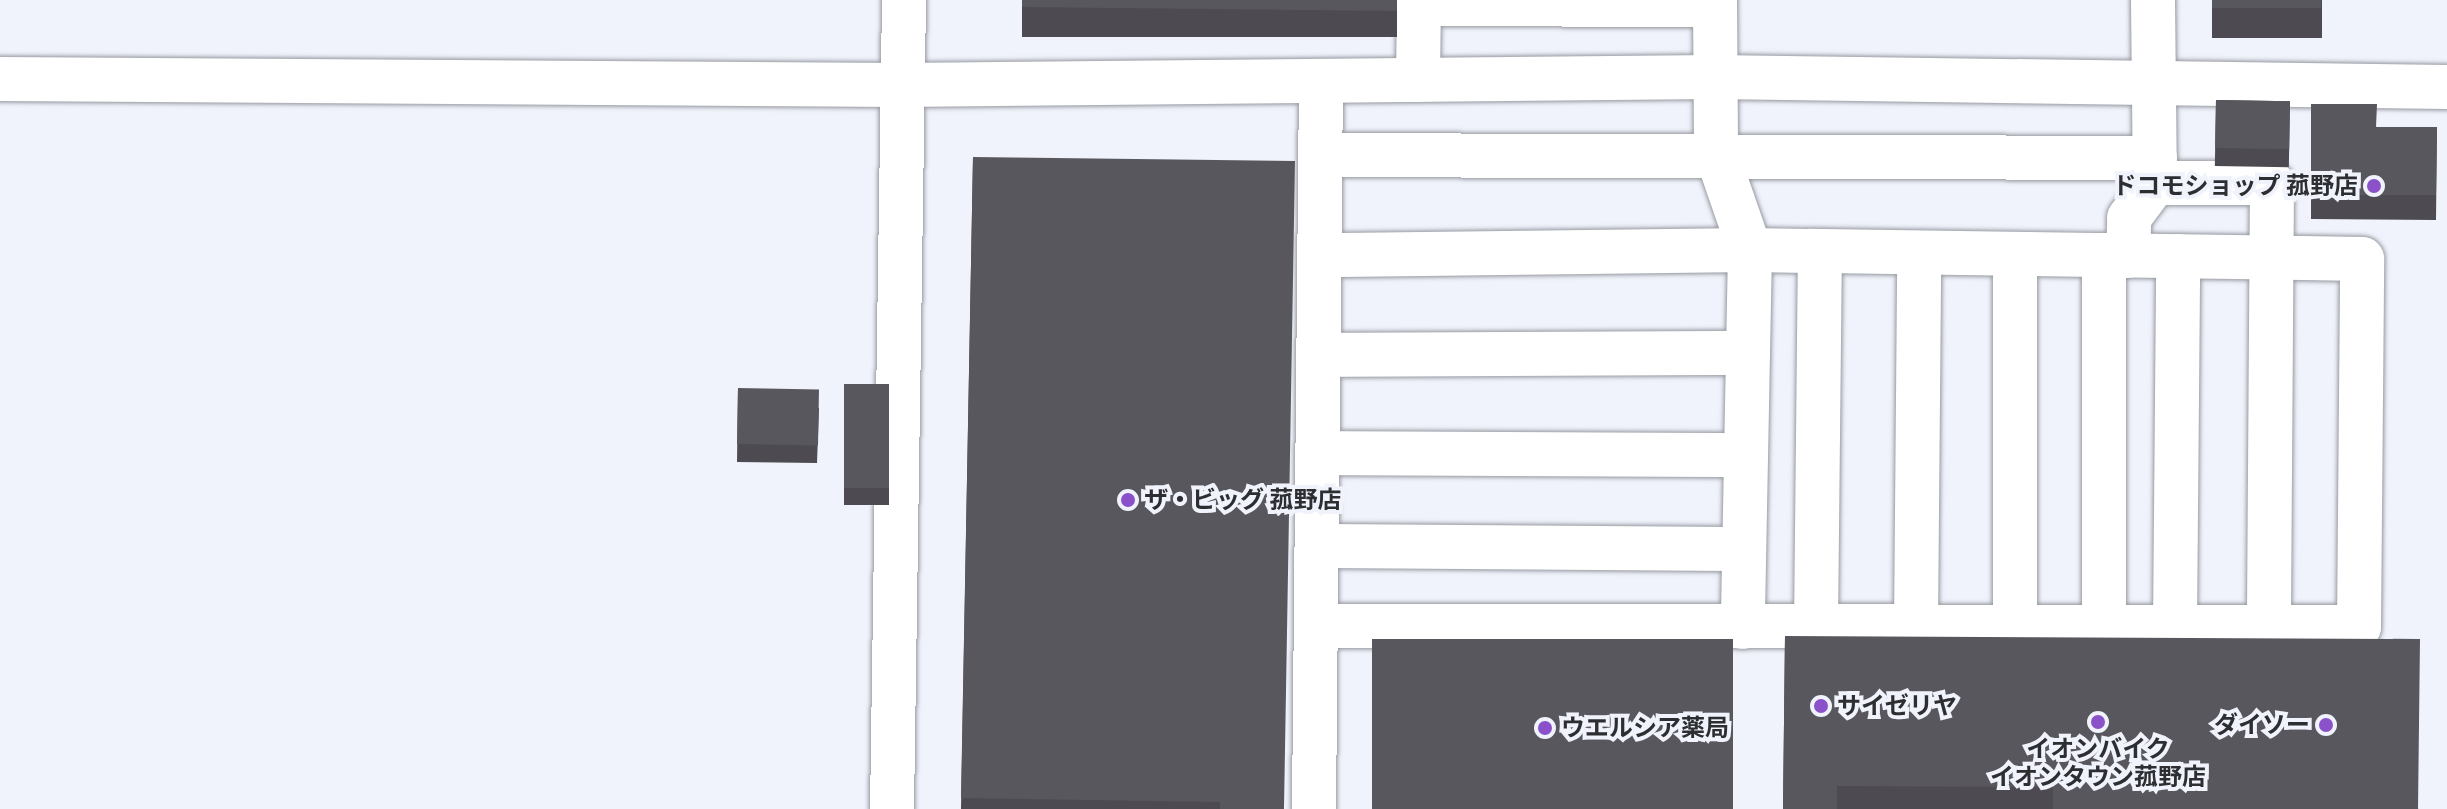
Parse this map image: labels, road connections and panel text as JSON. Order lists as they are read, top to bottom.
{
  "places": [
    "ドコモショップ 菰野店",
    "ザ・ビッグ 菰野店",
    "サイゼリヤ",
    "イオンバイク イオンタウン菰野店",
    "ダイソー",
    "ウエルシア薬局"
  ]
}
